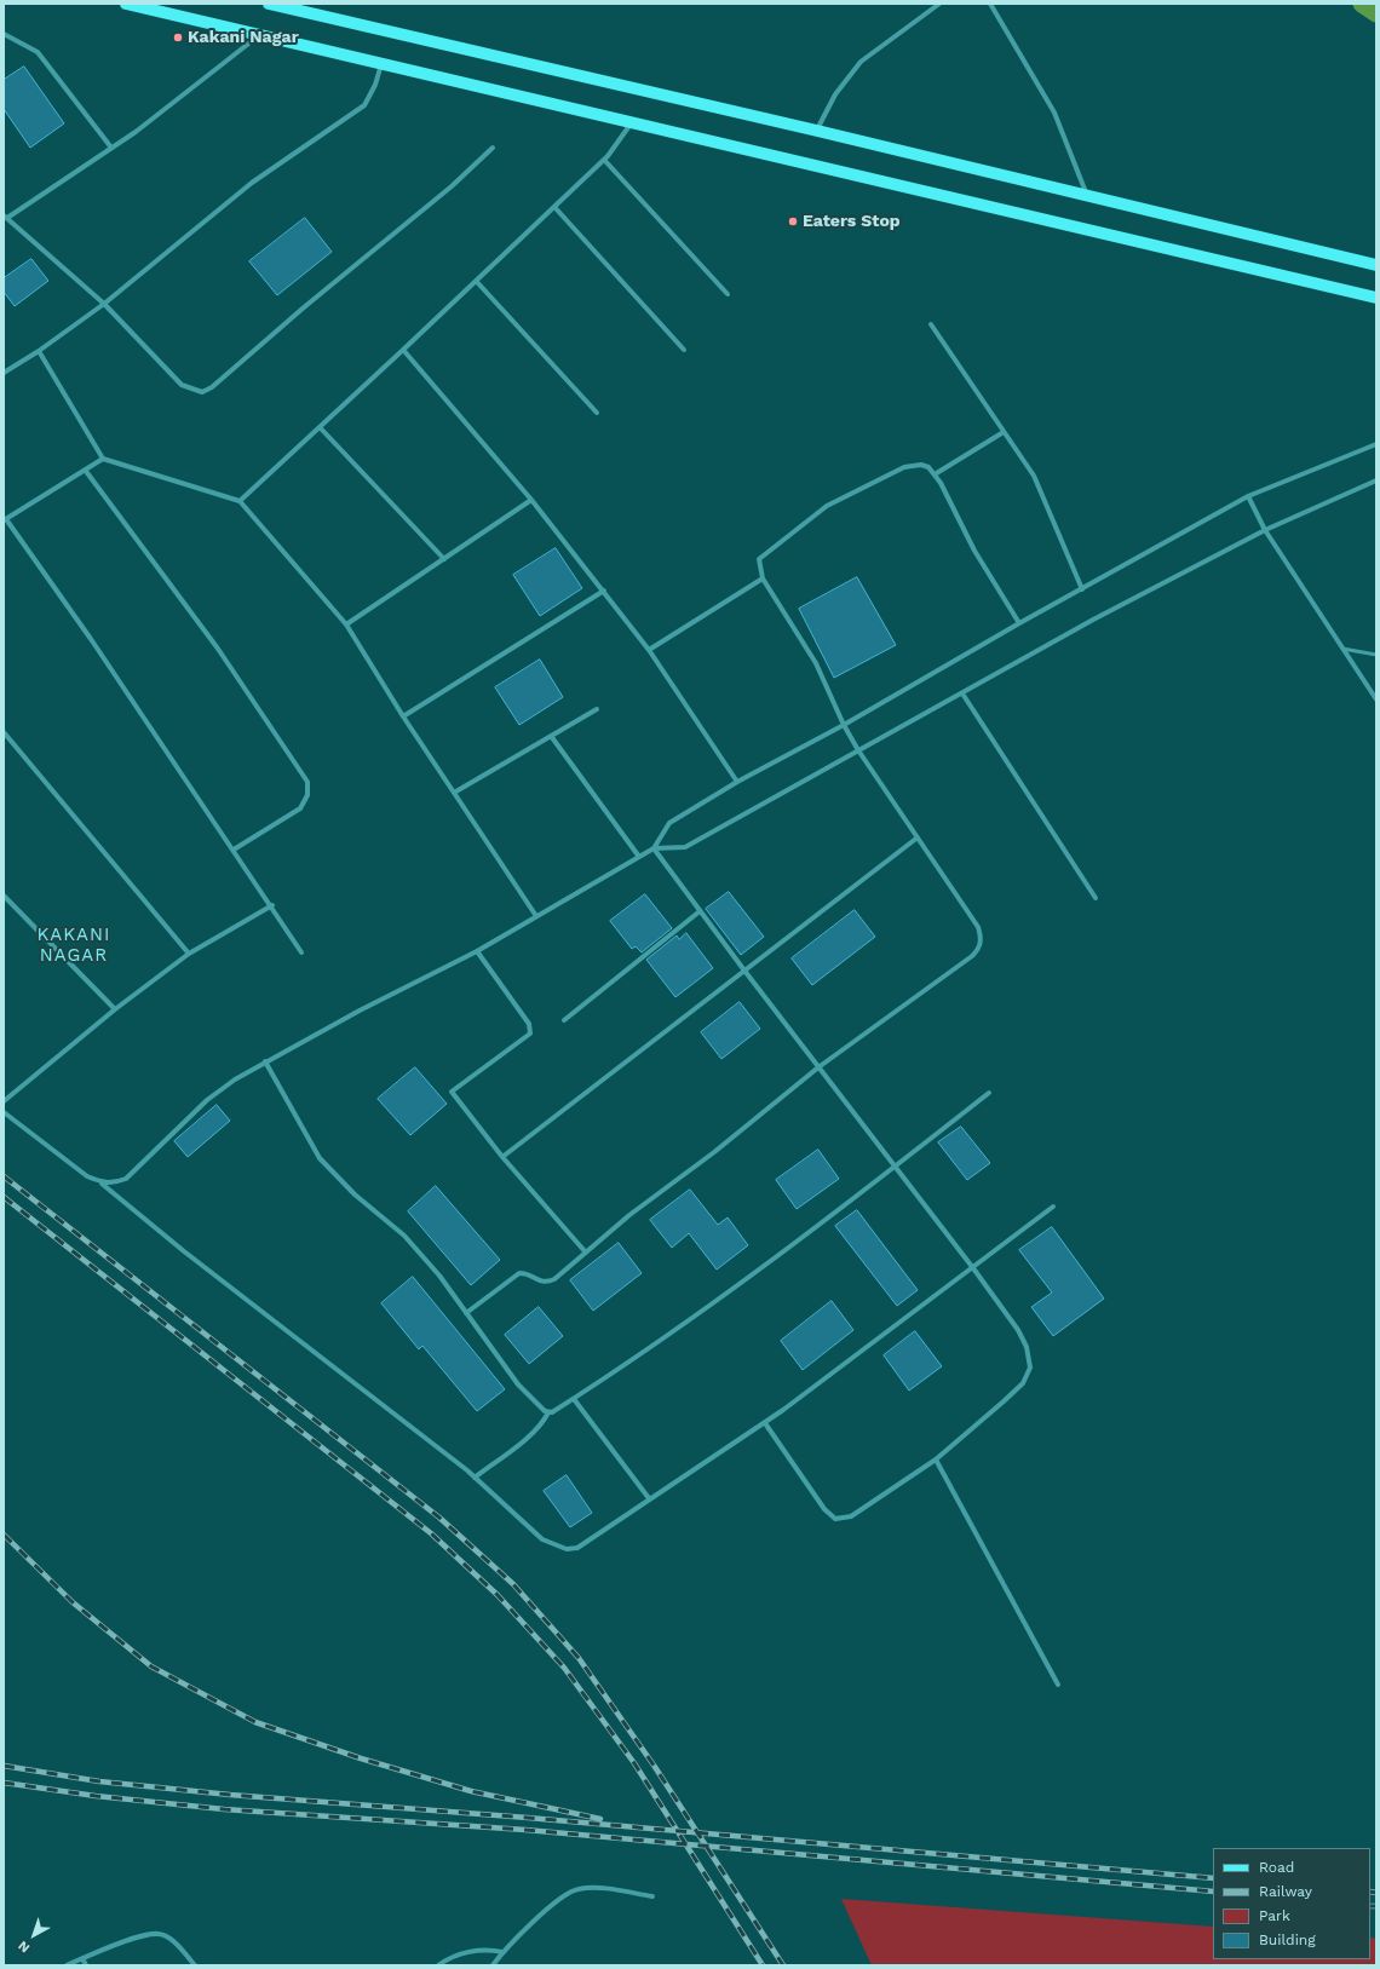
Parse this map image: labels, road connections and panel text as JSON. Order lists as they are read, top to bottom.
{
  "districts": ["KAKANI NAGAR"],
  "places": ["Kakani Nagar", "Eaters Stop"],
  "legend": [
    "Road",
    "Railway",
    "Park",
    "Building"
  ],
  "north": "bottom left"
}
